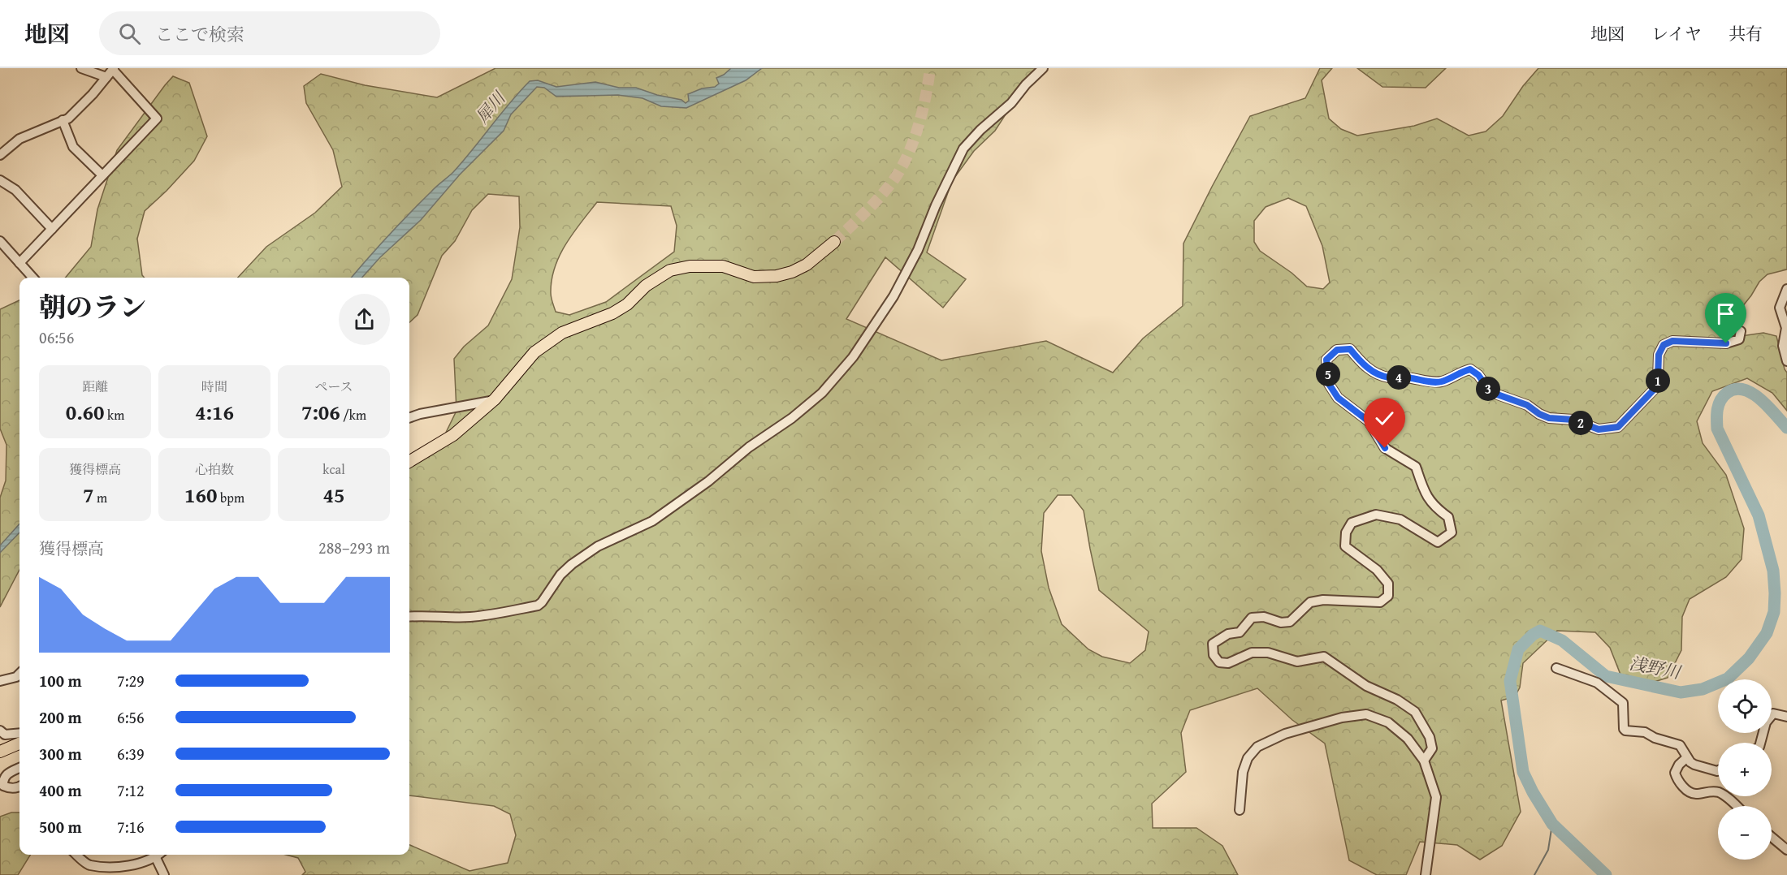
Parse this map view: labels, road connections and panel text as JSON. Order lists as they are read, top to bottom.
{
  "water": ["犀川", "浅野川"],
  "page": {
    "header": "地図",
    "search": "ここで検索",
    "nav": ["地図", "レイヤ", "共有"],
    "heading": ["朝のラン", "06:56"],
    "stats": [
      ["距離", "0.60 km"],
      ["時間", "4:16"],
      ["ペース", "7:06 /km"],
      ["獲得標高", "7 m"],
      ["心拍数", "160 bpm"],
      ["kcal", "45"]
    ],
    "pins": [
      "5",
      "4",
      "1",
      "3",
      "2"
    ],
    "chart": ["獲得標高", "288–293 m"],
    "list": [
      {
        "name": "100 m",
        "note": "7:29"
      },
      {
        "name": "200 m",
        "note": "6:56"
      },
      {
        "name": "300 m",
        "note": "6:39"
      },
      {
        "name": "400 m",
        "note": "7:12"
      },
      {
        "name": "500 m",
        "note": "7:16"
      }
    ],
    "map_buttons": ["+", "−"]
  }
}
